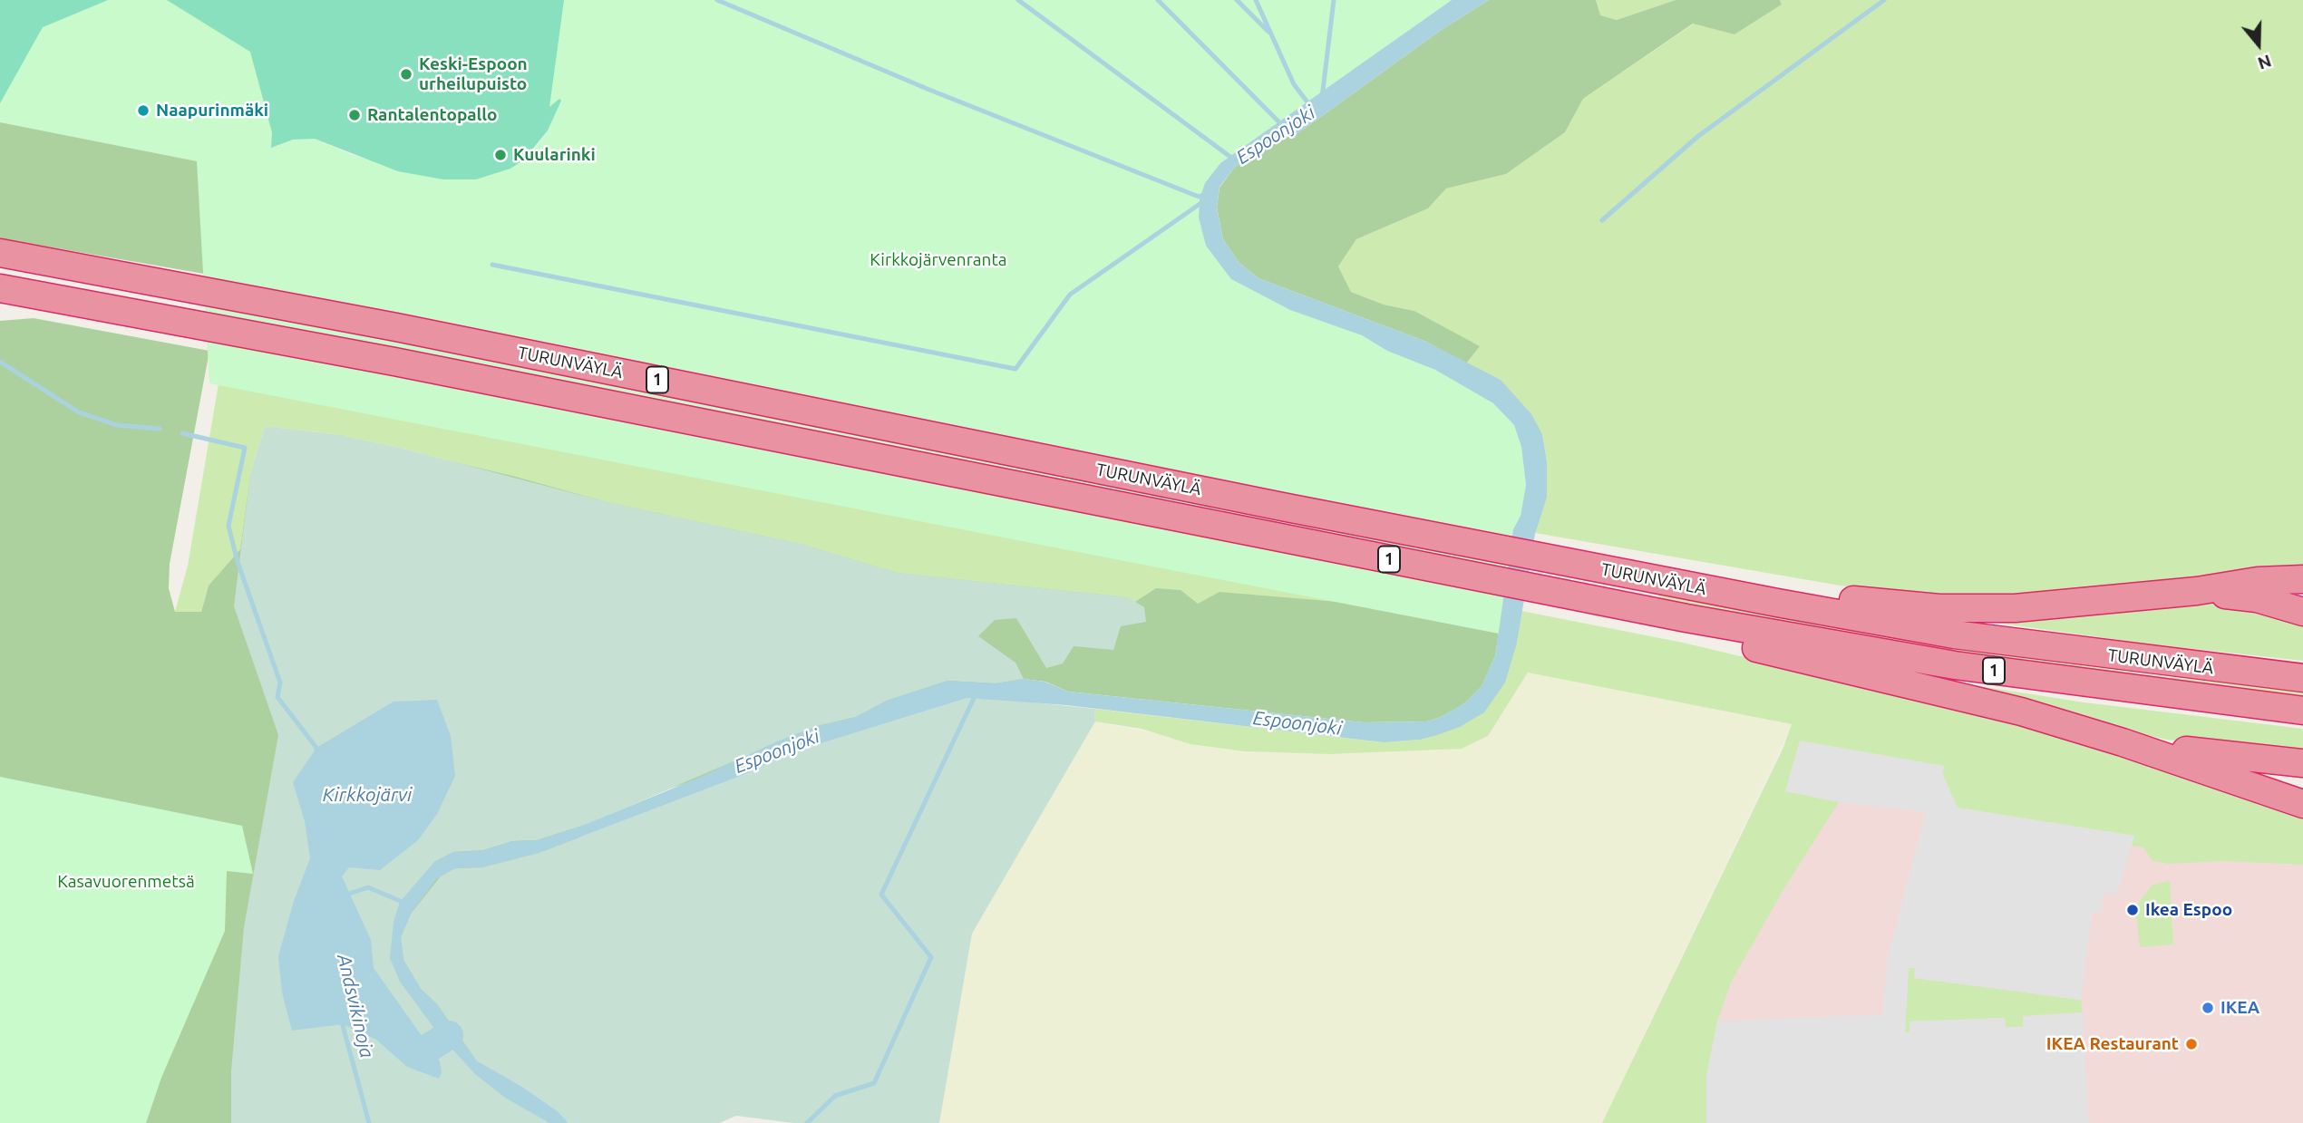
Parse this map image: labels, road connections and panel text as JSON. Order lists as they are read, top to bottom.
{
  "streets": {
    "highway": ["TURUNVÄYLÄ", "1"]
  },
  "water": ["Espoonjoki", "Kirkkojärvi", "Andsvikinoja"],
  "parks": ["Kirkkojärvenranta", "Kasavuorenmetsä"],
  "places": [
    "Keski-Espoon urheilupuisto",
    "Naapurinmäki",
    "Rantalentopallo",
    "Kuularinki",
    "Ikea Espoo",
    "IKEA",
    "IKEA Restaurant"
  ],
  "north": "bottom"
}
